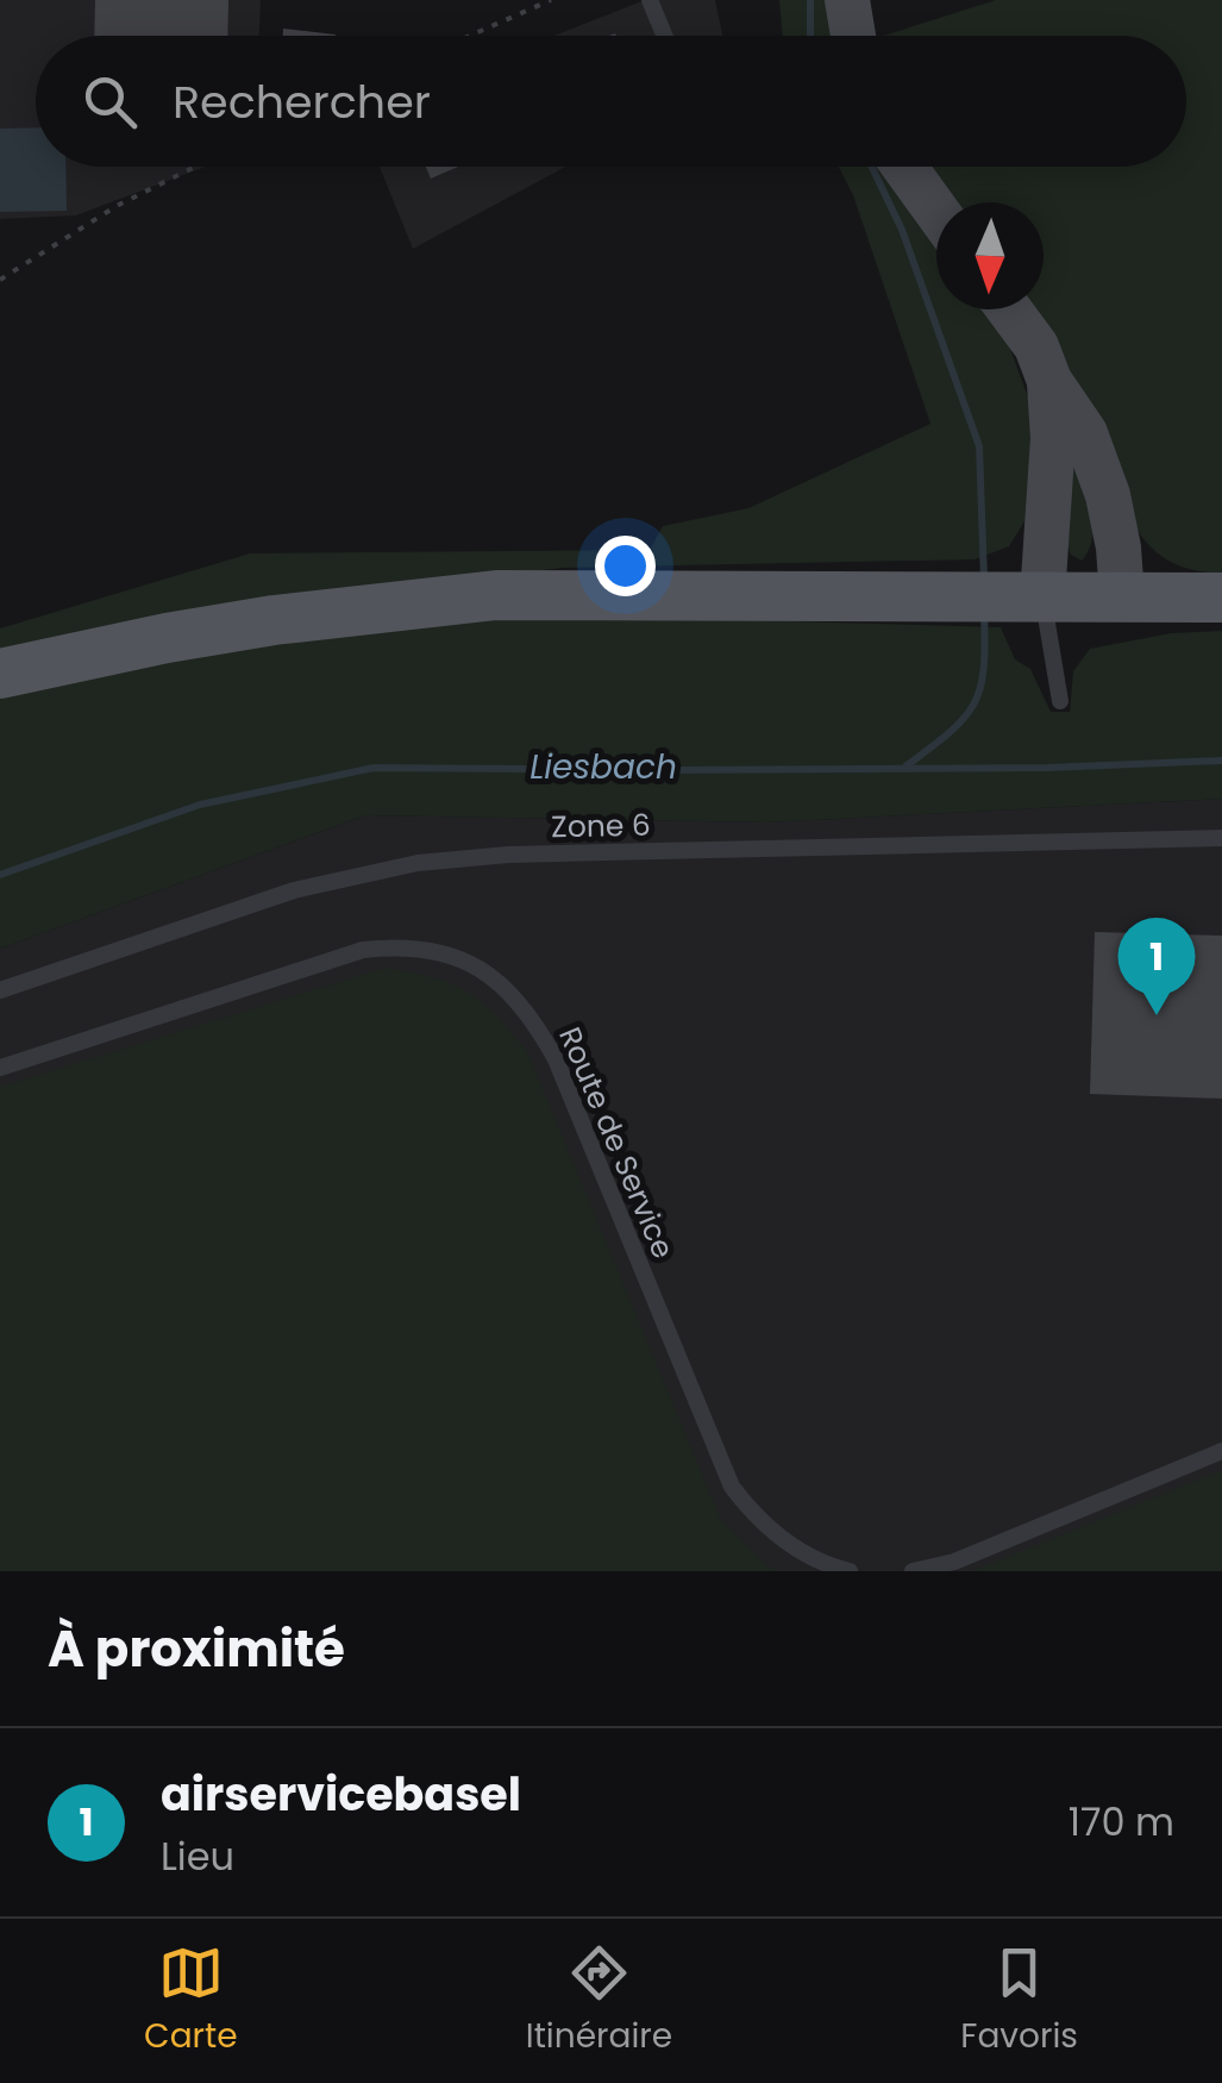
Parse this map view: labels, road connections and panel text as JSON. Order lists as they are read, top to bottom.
{
  "streets": {
    "lane": ["Zone 6", "Route de Service"]
  },
  "water": ["Liesbach"],
  "north": "bottom",
  "page": {
    "search": "Rechercher",
    "pins": "1",
    "heading": "À proximité",
    "list": [
      {
        "mark": "1",
        "name": "airservicebasel",
        "note": "Lieu",
        "value": "170 m"
      }
    ],
    "nav": ["Carte", "Itinéraire", "Favoris"]
  }
}
